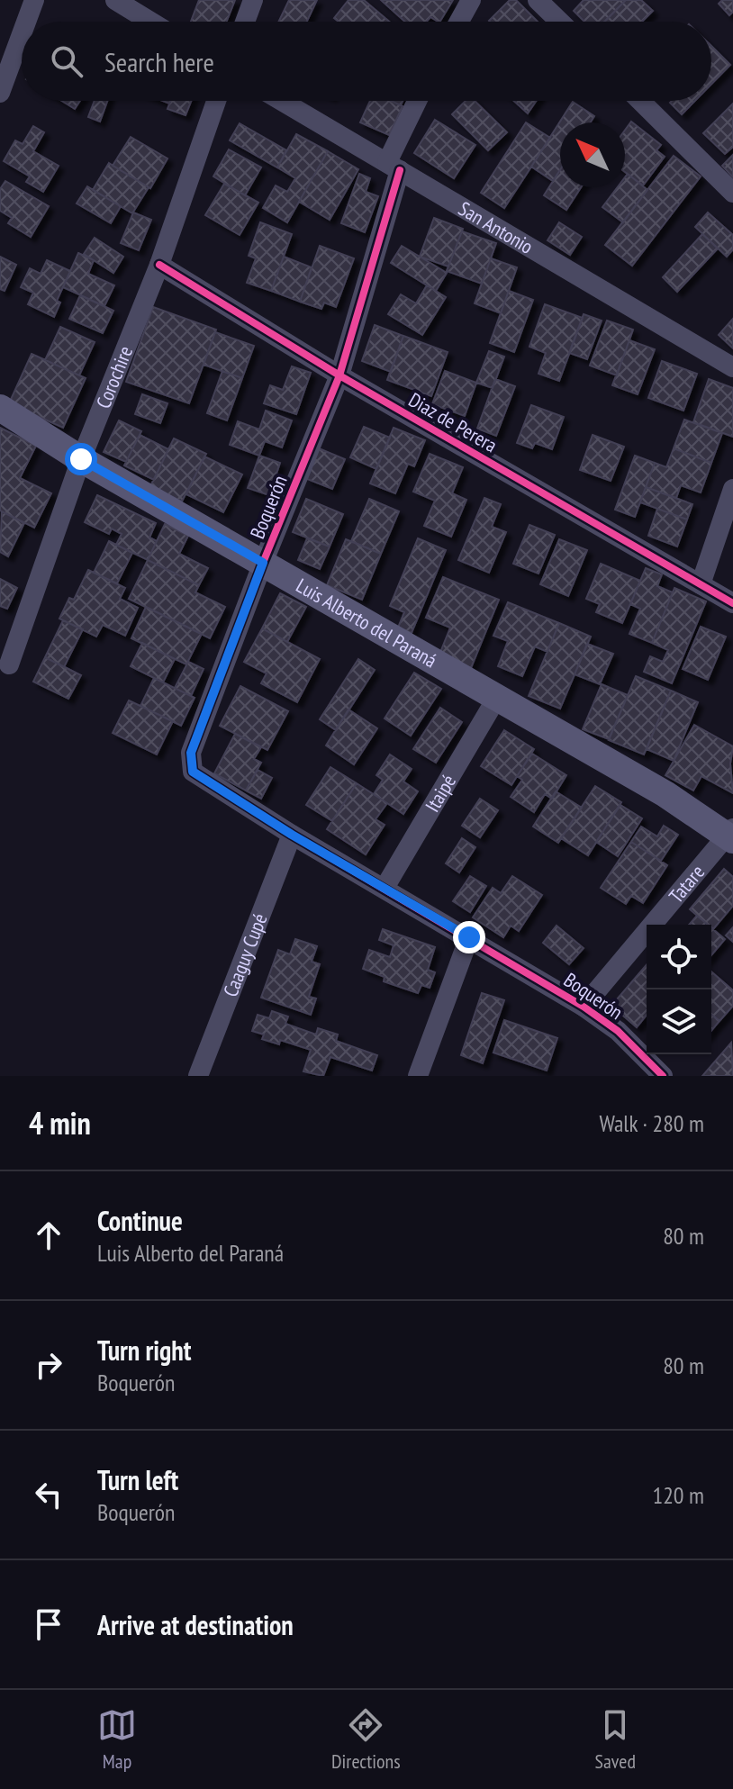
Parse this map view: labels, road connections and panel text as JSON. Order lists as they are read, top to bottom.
{
  "streets": {
    "main road": ["Luis Alberto del Paraná"],
    "street": [
      "San Antonio",
      "Corochire",
      "Diaz de Perera",
      "Boquerón",
      "Itaipé",
      "Tatare",
      "Caaguy Cupé"
    ]
  },
  "crossings": [
    ["San Antonio", "Boquerón"],
    ["Corochire", "Diaz de Perera"],
    ["Corochire", "Luis Alberto del Paraná"],
    ["Diaz de Perera", "Boquerón"],
    ["Boquerón", "Luis Alberto del Paraná"],
    ["Boquerón", "Itaipé"],
    ["Boquerón", "Tatare"],
    ["Boquerón", "Caaguy Cupé"],
    ["Luis Alberto del Paraná", "Itaipé"],
    ["Luis Alberto del Paraná", "Tatare"]
  ],
  "north": "top left",
  "page": {
    "search": "Search here",
    "heading": ["4 min", "Walk · 280 m"],
    "list": [
      ["Continue", "Luis Alberto del Paraná", "80 m"],
      ["Turn right", "Boquerón", "80 m"],
      ["Turn left", "Boquerón", "120 m"],
      "Arrive at destination"
    ],
    "nav": ["Map", "Directions", "Saved"]
  }
}
